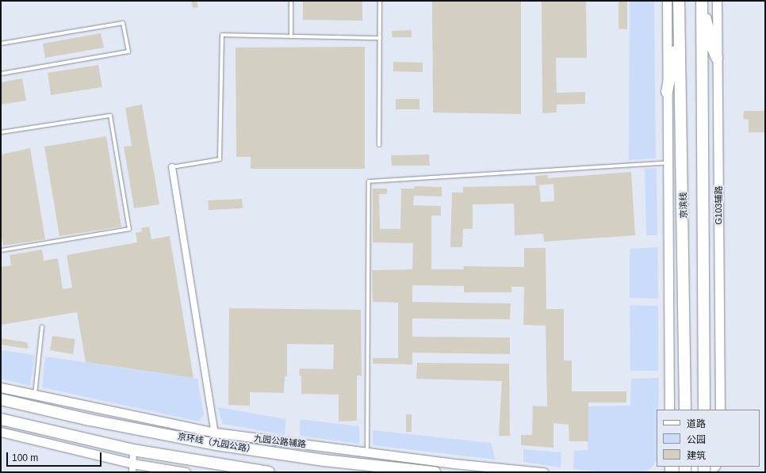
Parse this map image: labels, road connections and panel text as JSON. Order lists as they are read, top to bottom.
{
  "streets": {
    "highway": ["京滨线", "京环线（九园公路）"],
    "street": ["G103辅路", "九园公路辅路"]
  },
  "legend": ["道路", "公园", "建筑"],
  "scale_bar": "100 m"
}
